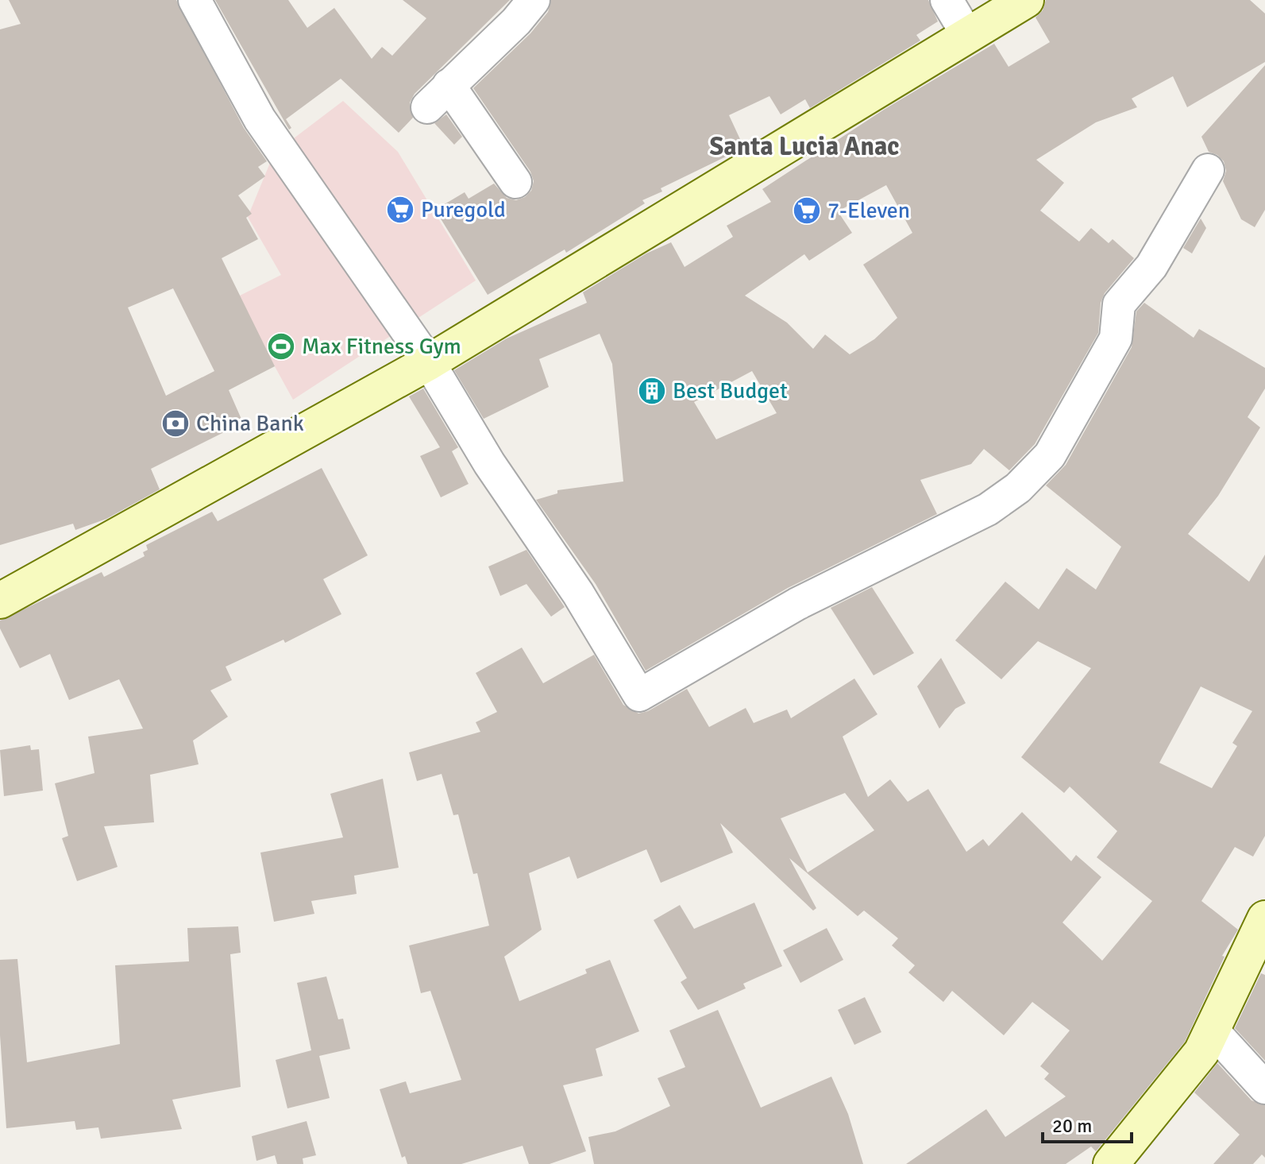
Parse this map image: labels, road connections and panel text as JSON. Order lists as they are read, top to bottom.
{
  "districts": ["Santa Lucia Anac"],
  "places": {
    "supermarket": ["Puregold", "7-Eleven"],
    "sports": ["Max Fitness Gym"],
    "building": ["Best Budget"],
    "bank": ["China Bank"]
  },
  "scale_bar": "20 m"
}
